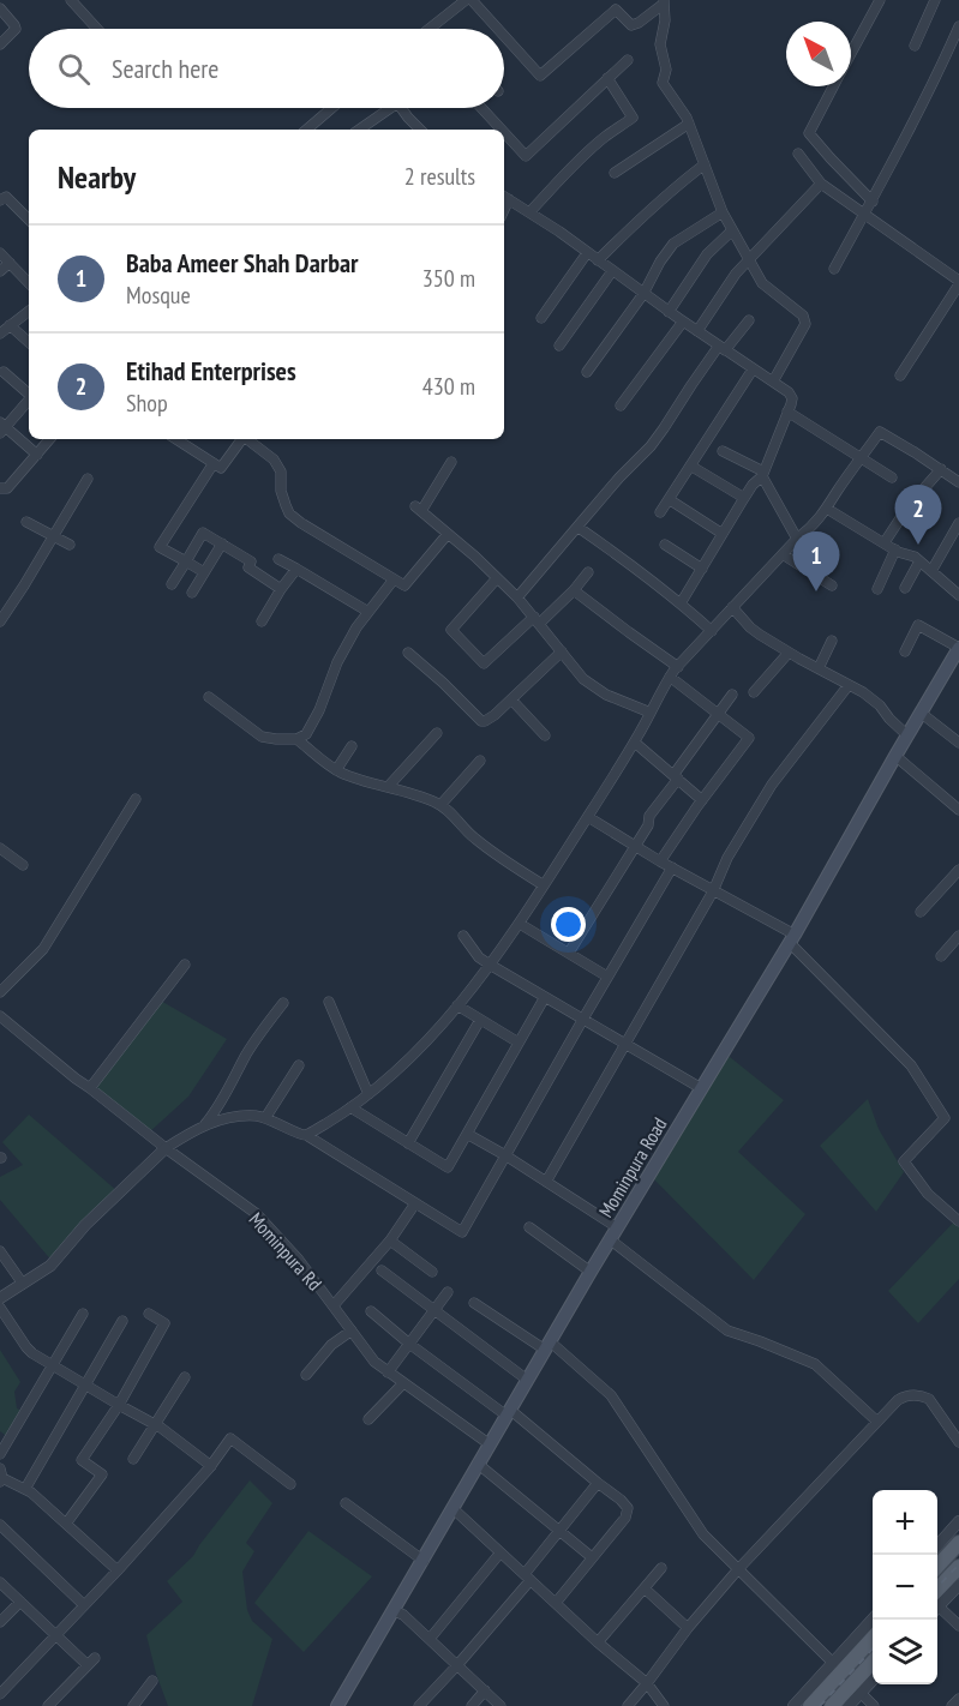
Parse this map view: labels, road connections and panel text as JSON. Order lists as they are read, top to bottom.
{
  "streets": {
    "main road": ["Mominpura Road"],
    "street": ["Mominpura Rd"]
  },
  "crossings": [
    ["Mominpura Road", "Mominpura Rd"]
  ],
  "north": "top left",
  "page": {
    "search": "Search here",
    "heading": ["Nearby", "2 results"],
    "list": [
      {
        "mark": "1",
        "name": "Baba Ameer Shah Darbar",
        "note": "Mosque",
        "value": "350 m"
      },
      {
        "mark": "2",
        "name": "Etihad Enterprises",
        "note": "Shop",
        "value": "430 m"
      }
    ],
    "pins": ["2", "1"],
    "map_buttons": ["+", "−"]
  }
}
